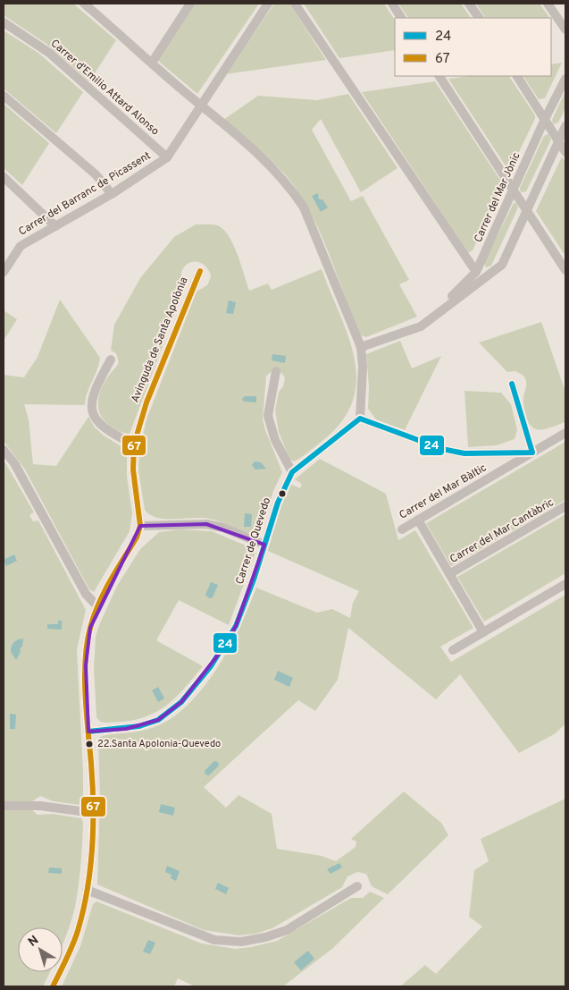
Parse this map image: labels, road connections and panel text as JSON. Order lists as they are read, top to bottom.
{
  "streets": {
    "street": [
      "Carrer d'Emilio Attard Alonso",
      "Carrer del Barranc de Picassent",
      "Carrer del Mar Jònic",
      "Avinguda de Santa Apolònia",
      "Carrer del Mar Bàltic",
      "Carrer del Mar Cantàbric",
      "Carrer de Quevedo"
    ]
  },
  "crossings": [
    ["Carrer d'Emilio Attard Alonso", "Carrer del Barranc de Picassent"]
  ],
  "places": ["22.Santa Apolonia-Quevedo"],
  "lines": ["transit line 67", "transit line 24"],
  "legend": ["24", "67"],
  "north": "top left"
}
